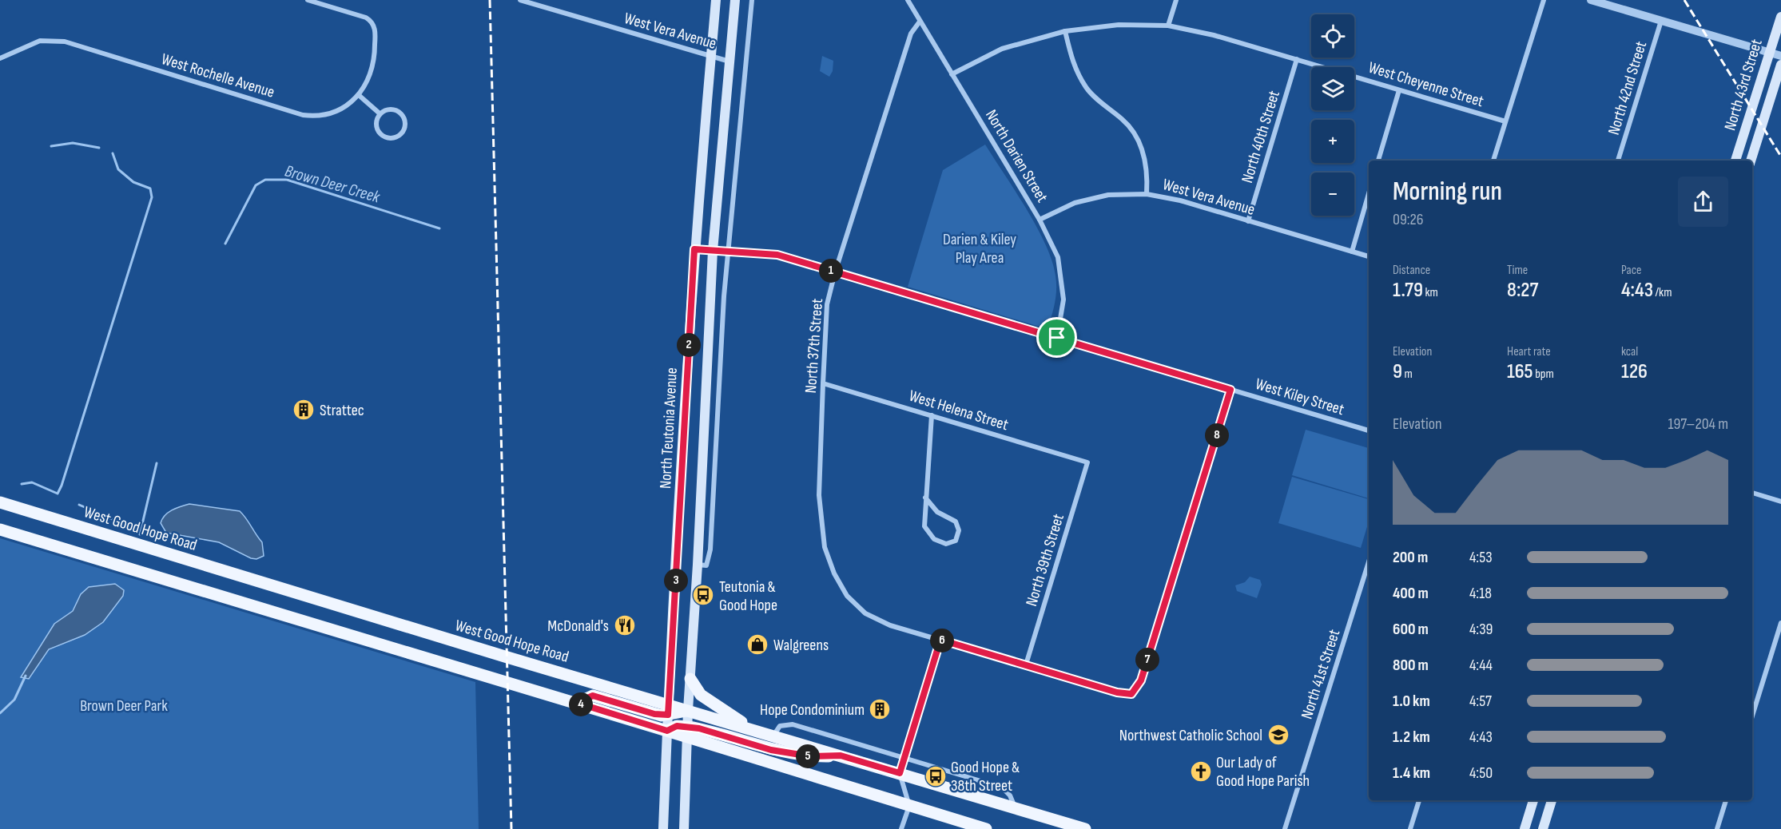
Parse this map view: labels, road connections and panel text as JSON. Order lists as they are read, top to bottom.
{
  "streets": {
    "main road": ["North 43rd Street", "North Teutonia Avenue", "West Good Hope Road"],
    "street": [
      "West Vera Avenue",
      "West Rochelle Avenue",
      "West Cheyenne Street",
      "North 42nd Street",
      "North 40th Street",
      "North Darien Street",
      "North 37th Street",
      "West Kiley Street",
      "West Helena Street",
      "North 39th Street",
      "North 41st Street"
    ]
  },
  "crossings": [
    ["West Vera Avenue", "North 40th Street"],
    ["West Vera Avenue", "North Darien Street"],
    ["West Vera Avenue", "North Teutonia Avenue"],
    ["West Cheyenne Street", "North 40th Street"],
    ["West Cheyenne Street", "North Darien Street"],
    ["North Darien Street", "North 37th Street"],
    ["North Darien Street", "West Kiley Street"],
    ["North 37th Street", "West Kiley Street"],
    ["North 37th Street", "West Helena Street"],
    ["West Kiley Street", "North Teutonia Avenue"],
    ["West Helena Street", "North 39th Street"],
    ["North Teutonia Avenue", "West Good Hope Road"]
  ],
  "water": ["Brown Deer Creek"],
  "parks": ["Darien & Kiley Play Area", "Brown Deer Park"],
  "places": {
    "building": ["Strattec", "Hope Condominium"],
    "bus stop": ["Teutonia & Good Hope", "Good Hope & 38th Street"],
    "restaurant": ["McDonald's"],
    "shop": ["Walgreens"],
    "school or university": ["Northwest Catholic School"],
    "church": ["Our Lady of Good Hope Parish"]
  },
  "page": {
    "map_buttons": ["+", "−"],
    "heading": ["Morning run", "09:26"],
    "stats": [
      ["Distance", "1.79 km"],
      ["Time", "8:27"],
      ["Pace", "4:43 /km"],
      ["Elevation", "9 m"],
      ["Heart rate", "165 bpm"],
      ["kcal", "126"]
    ],
    "pins": [
      "1",
      "2",
      "8",
      "3",
      "6",
      "7",
      "4",
      "5"
    ],
    "chart": ["Elevation", "197–204 m"],
    "list": [
      {
        "name": "200 m",
        "note": "4:53"
      },
      {
        "name": "400 m",
        "note": "4:18"
      },
      {
        "name": "600 m",
        "note": "4:39"
      },
      {
        "name": "800 m",
        "note": "4:44"
      },
      {
        "name": "1.0 km",
        "note": "4:57"
      },
      {
        "name": "1.2 km",
        "note": "4:43"
      },
      {
        "name": "1.4 km",
        "note": "4:50"
      }
    ]
  }
}
